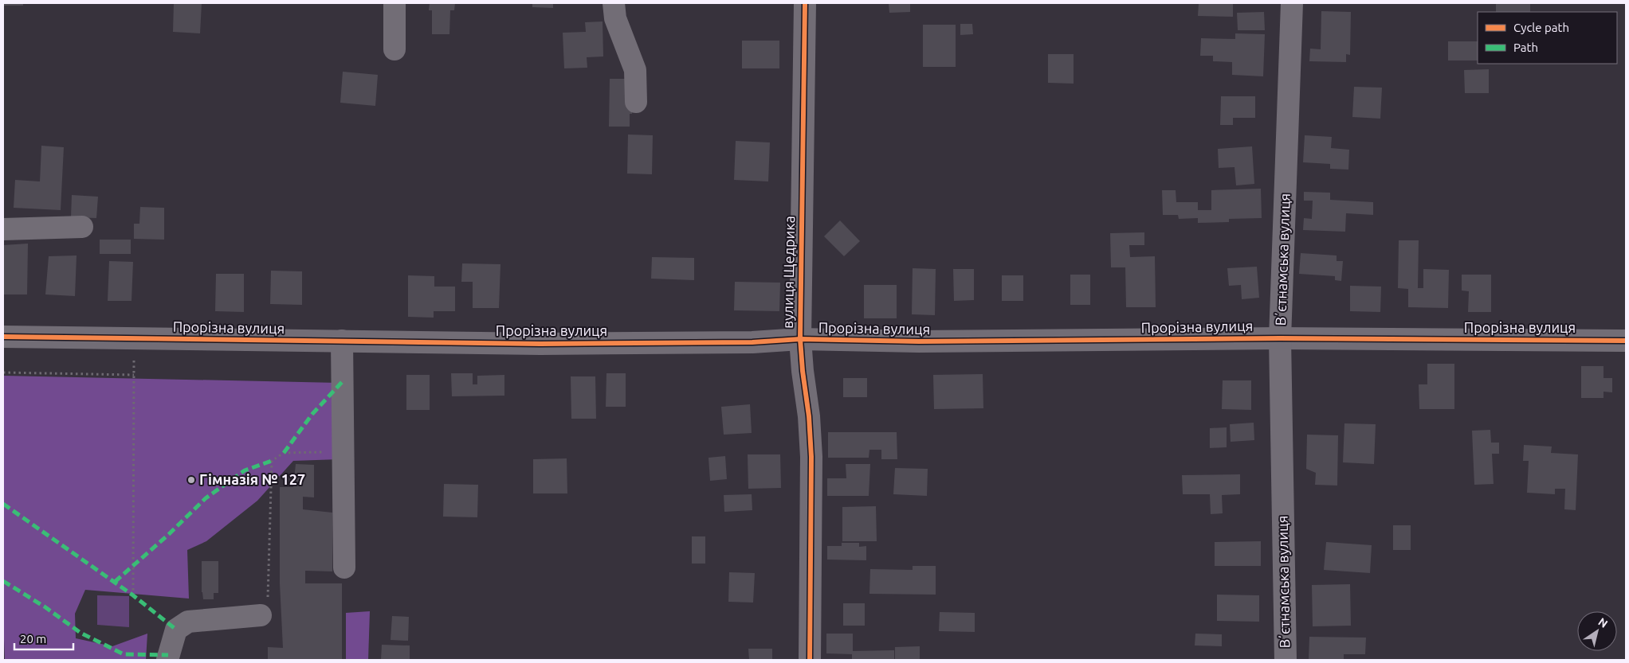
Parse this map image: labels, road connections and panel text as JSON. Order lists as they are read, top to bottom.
{
  "streets": {
    "street": ["Вʼєтнамська вулиця", "вулиця Щедрика", "Прорізна вулиця"]
  },
  "crossings": [
    ["Вʼєтнамська вулиця", "Прорізна вулиця"],
    ["вулиця Щедрика", "Прорізна вулиця"]
  ],
  "places": ["Гімназія № 127"],
  "legend": ["Cycle path", "Path"],
  "scale_bar": "20 m",
  "north": "top right"
}
